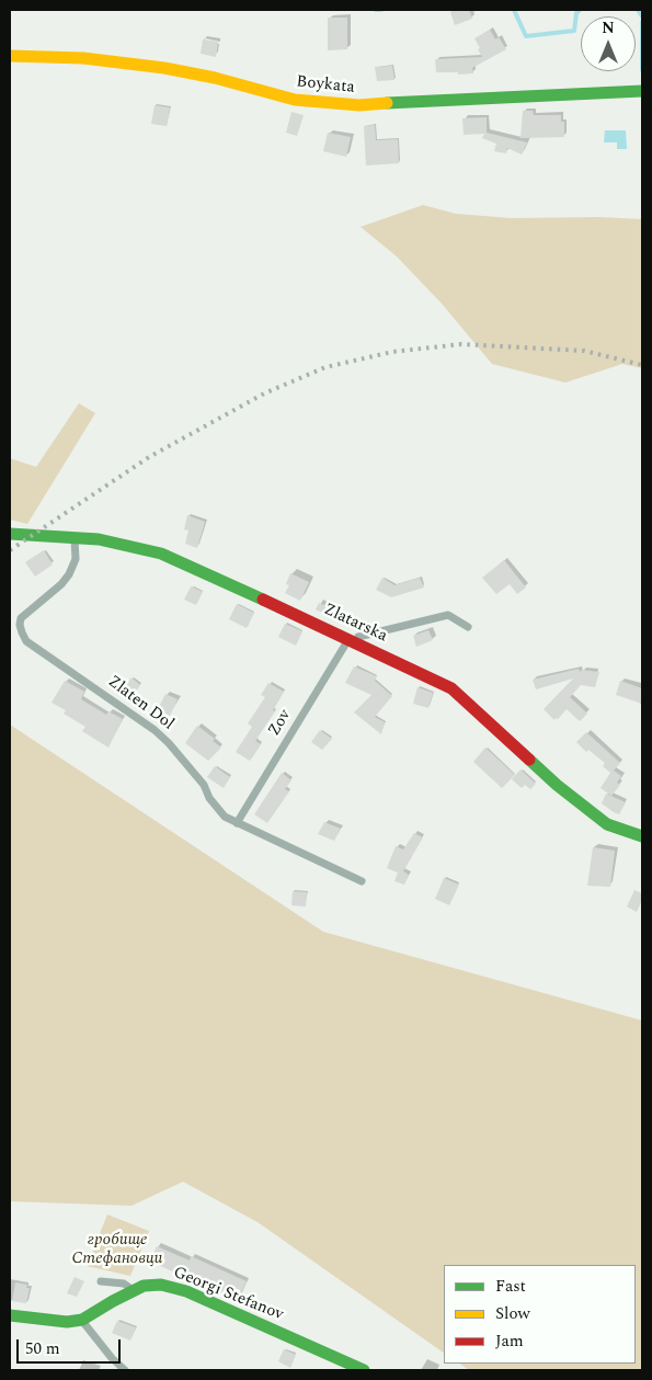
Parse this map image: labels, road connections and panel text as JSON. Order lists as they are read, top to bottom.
{
  "streets": {
    "street": ["Boykata", "Zlatarska", "Georgi Stefanov"],
    "lane": ["Zlaten Dol", "Zov"]
  },
  "crossings": [
    ["Zlatarska", "Zlaten Dol"],
    ["Zlatarska", "Zov"],
    ["Zlaten Dol", "Zov"]
  ],
  "parks": ["гробище Стефановци"],
  "legend": ["Fast", "Slow", "Jam"],
  "scale_bar": "50 m",
  "north": "top"
}
